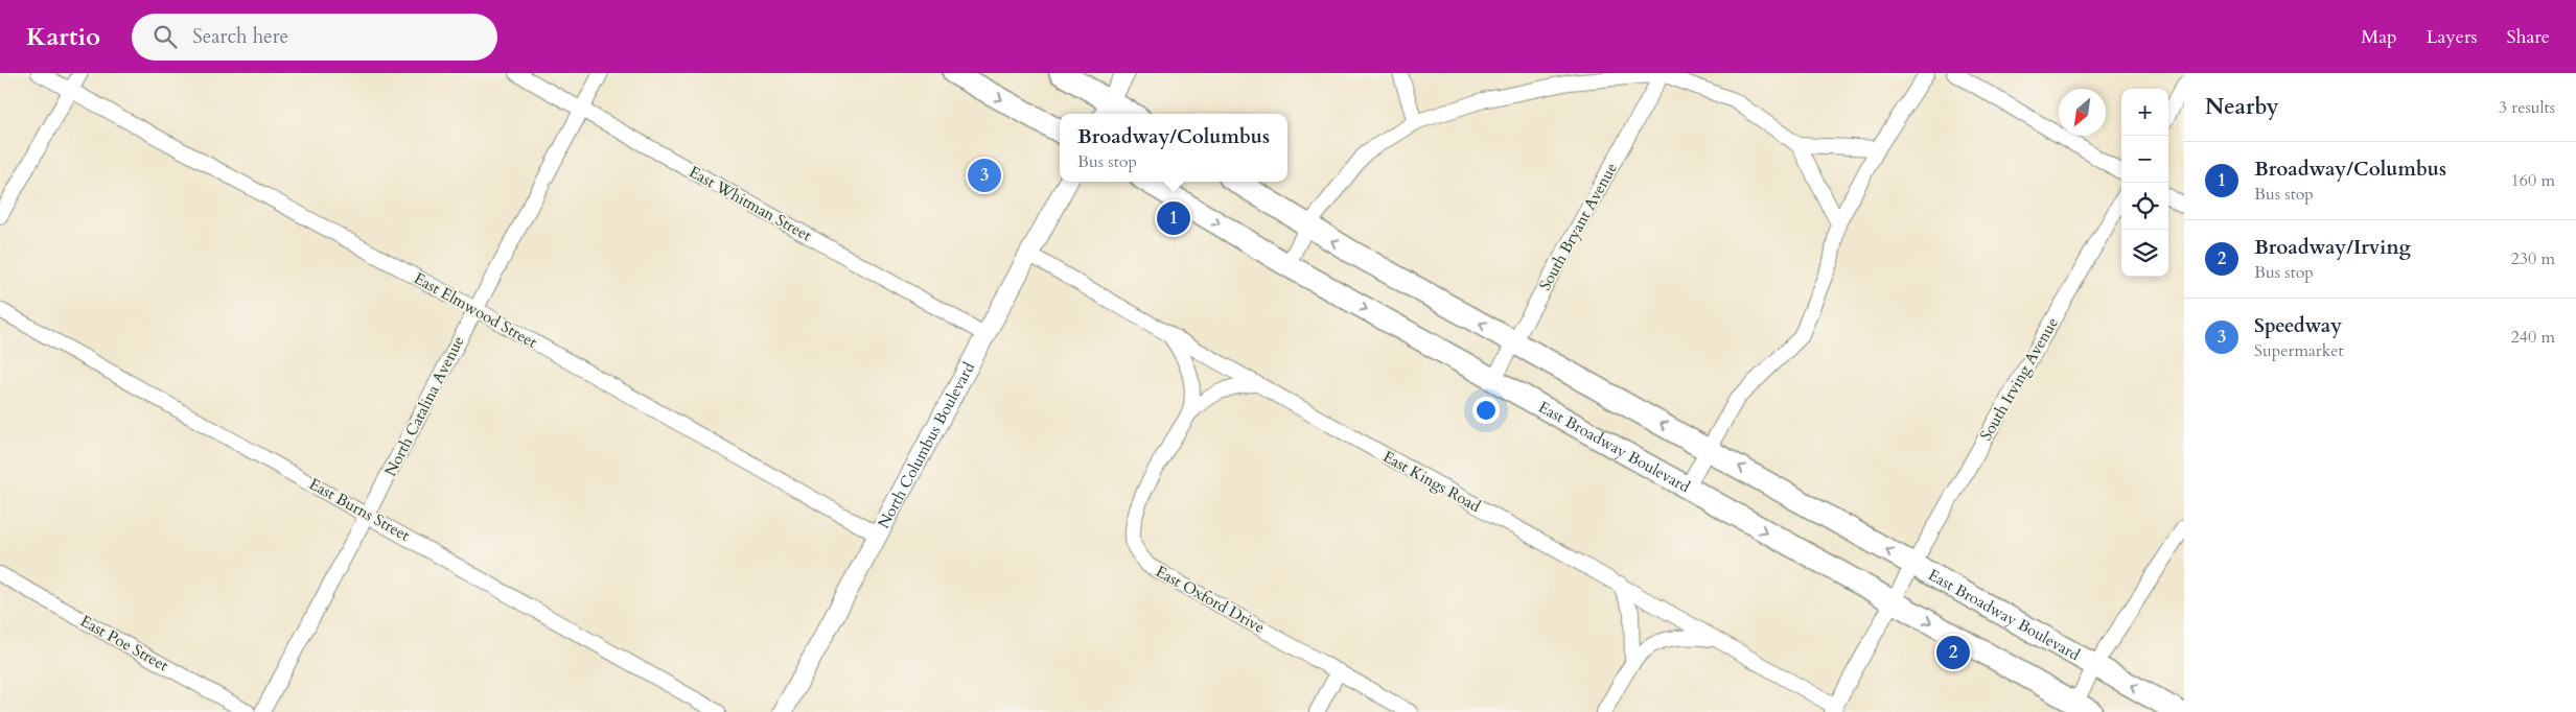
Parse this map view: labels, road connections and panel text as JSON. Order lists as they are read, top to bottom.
{
  "streets": {
    "main road": ["East Broadway Boulevard"],
    "street": [
      "East Whitman Street",
      "South Bryant Avenue",
      "East Elmwood Street",
      "South Irving Avenue",
      "North Catalina Avenue",
      "North Columbus Boulevard",
      "East Kings Road",
      "East Burns Street",
      "East Oxford Drive",
      "East Poe Street"
    ]
  },
  "crossings": [
    ["East Whitman Street", "North Catalina Avenue"],
    ["East Whitman Street", "North Columbus Boulevard"],
    ["South Bryant Avenue", "East Broadway Boulevard"],
    ["East Elmwood Street", "North Catalina Avenue"],
    ["East Elmwood Street", "North Columbus Boulevard"],
    ["South Irving Avenue", "East Broadway Boulevard"],
    ["South Irving Avenue", "East Kings Road"],
    ["North Catalina Avenue", "East Burns Street"],
    ["North Columbus Boulevard", "East Kings Road"],
    ["East Kings Road", "East Oxford Drive"]
  ],
  "north": "bottom left",
  "page": {
    "header": "Kartio",
    "search": "Search here",
    "nav": ["Map", "Layers", "Share"],
    "heading": ["Nearby", "3 results"],
    "map_buttons": ["+", "−"],
    "popup": ["Broadway/Columbus", "Bus stop"],
    "list": [
      {
        "mark": "1",
        "name": "Broadway/Columbus",
        "note": "Bus stop",
        "value": "160 m"
      },
      {
        "mark": "2",
        "name": "Broadway/Irving",
        "note": "Bus stop",
        "value": "230 m"
      },
      {
        "mark": "3",
        "name": "Speedway",
        "note": "Supermarket",
        "value": "240 m"
      }
    ],
    "pins": ["3", "1", "2"]
  }
}
